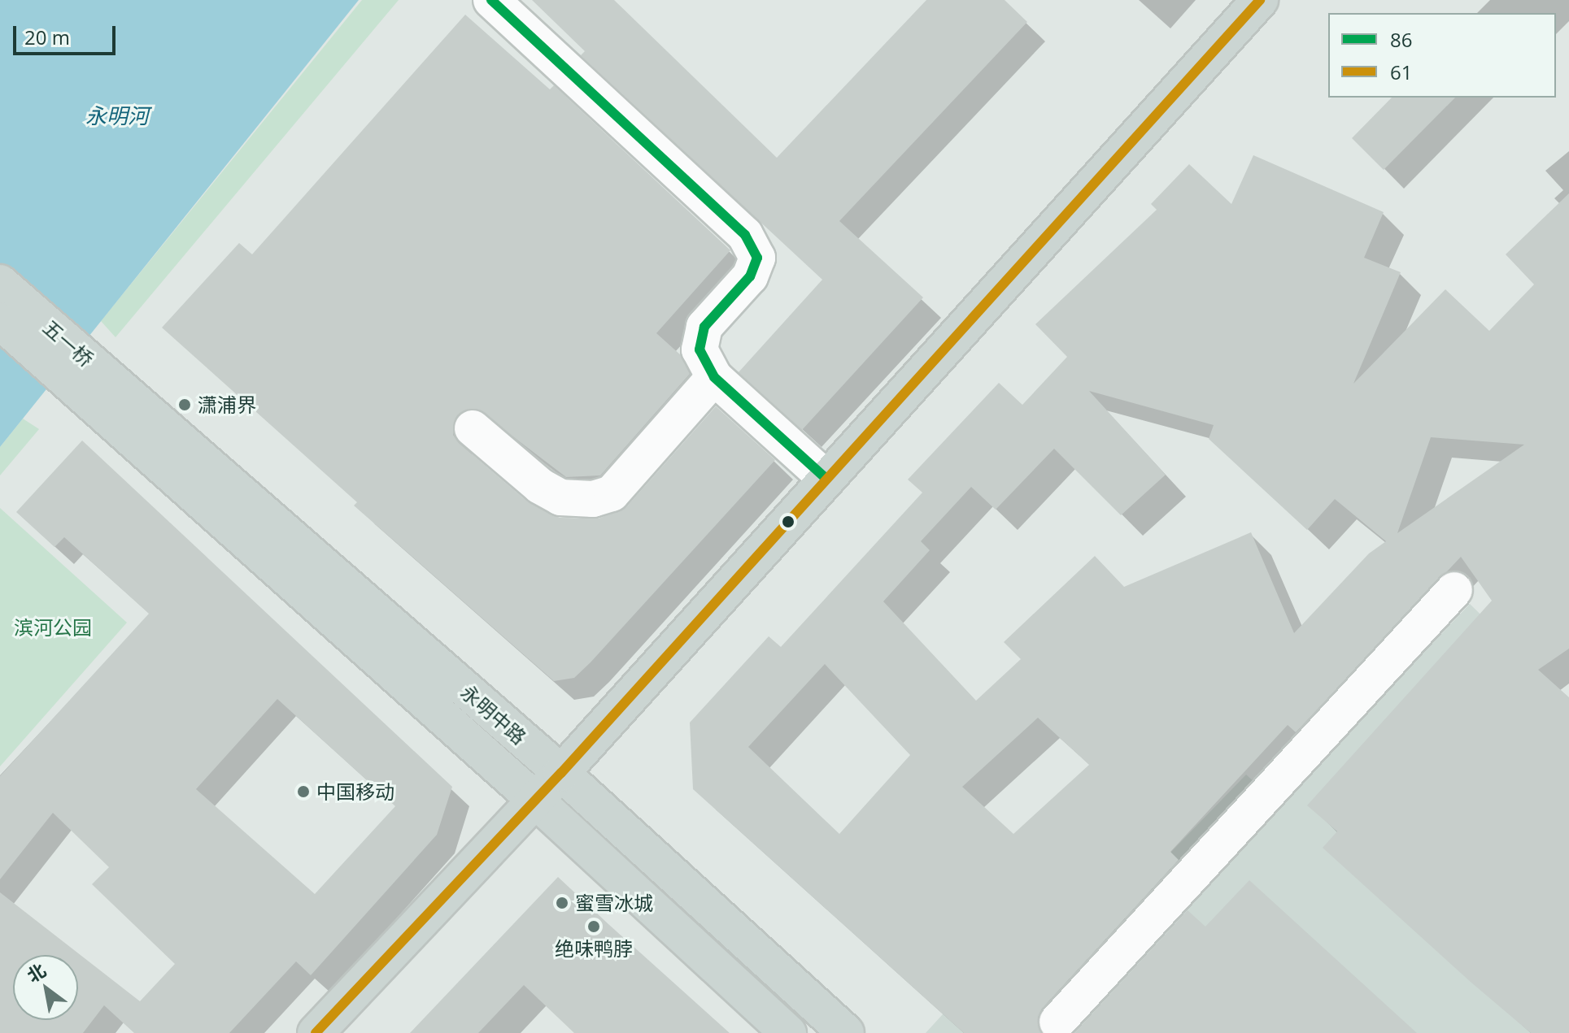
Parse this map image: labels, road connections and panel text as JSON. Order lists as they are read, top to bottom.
{
  "streets": {
    "main road": ["五一桥", "永明中路"]
  },
  "crossings": [
    ["五一桥", "永明中路"]
  ],
  "water": ["永明河"],
  "parks": ["滨河公园"],
  "places": [
    "潇浦界",
    "中国移动",
    "蜜雪冰城",
    "绝味鸭脖"
  ],
  "lines": ["transit line 86", "transit line 61"],
  "legend": ["86", "61"],
  "scale_bar": "20 m",
  "north": "top left"
}
